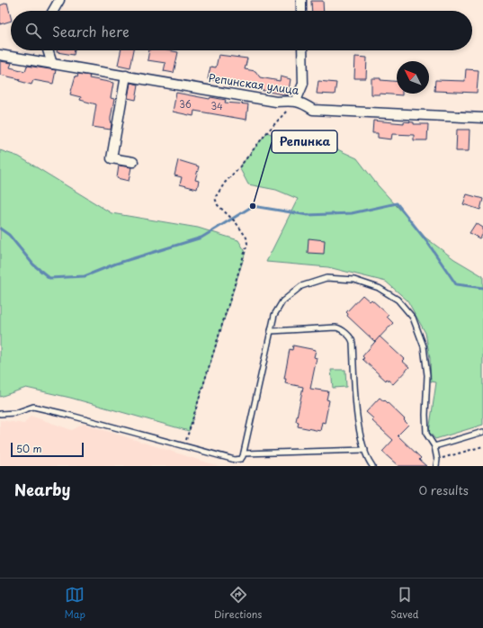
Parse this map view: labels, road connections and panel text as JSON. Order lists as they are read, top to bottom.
{
  "streets": {
    "street": ["Репинская улица"]
  },
  "places": ["Репинка"],
  "house_numbers": ["36", "34"],
  "scale_bar": "50 m",
  "north": "top left",
  "page": {
    "search": "Search here",
    "scale": "50 m",
    "heading": ["Nearby", "0 results"],
    "nav": ["Map", "Directions", "Saved"]
  }
}
